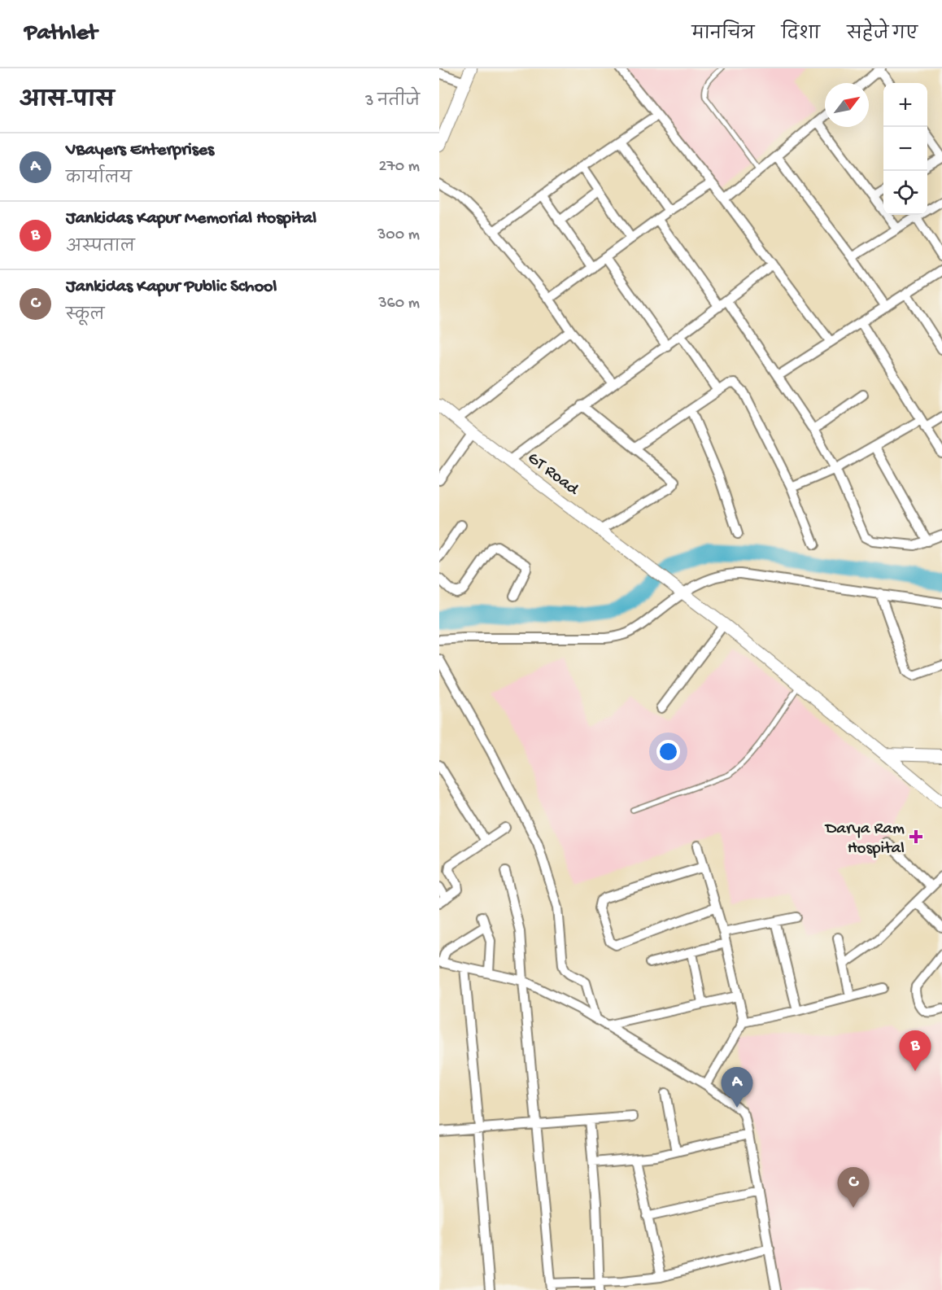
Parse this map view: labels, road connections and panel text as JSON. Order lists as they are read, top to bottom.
{
  "streets": {
    "main road": ["GT Road"]
  },
  "places": {
    "health": ["Darya Ram Hospital"]
  },
  "north": "top right",
  "page": {
    "header": "Pathlet",
    "nav": ["मानचित्र", "दिशा", "सहेजे गए"],
    "heading": ["आस-पास", "3 नतीजे"],
    "map_buttons": ["+", "−"],
    "list": [
      {
        "mark": "A",
        "name": "VBayers Enterprises",
        "note": "कार्यालय",
        "value": "270 m"
      },
      {
        "mark": "B",
        "name": "Jankidas Kapur Memorial Hospital",
        "note": "अस्पताल",
        "value": "300 m"
      },
      {
        "mark": "C",
        "name": "Jankidas Kapur Public School",
        "note": "स्कूल",
        "value": "360 m"
      }
    ],
    "pins": ["B", "A", "C"]
  }
}
